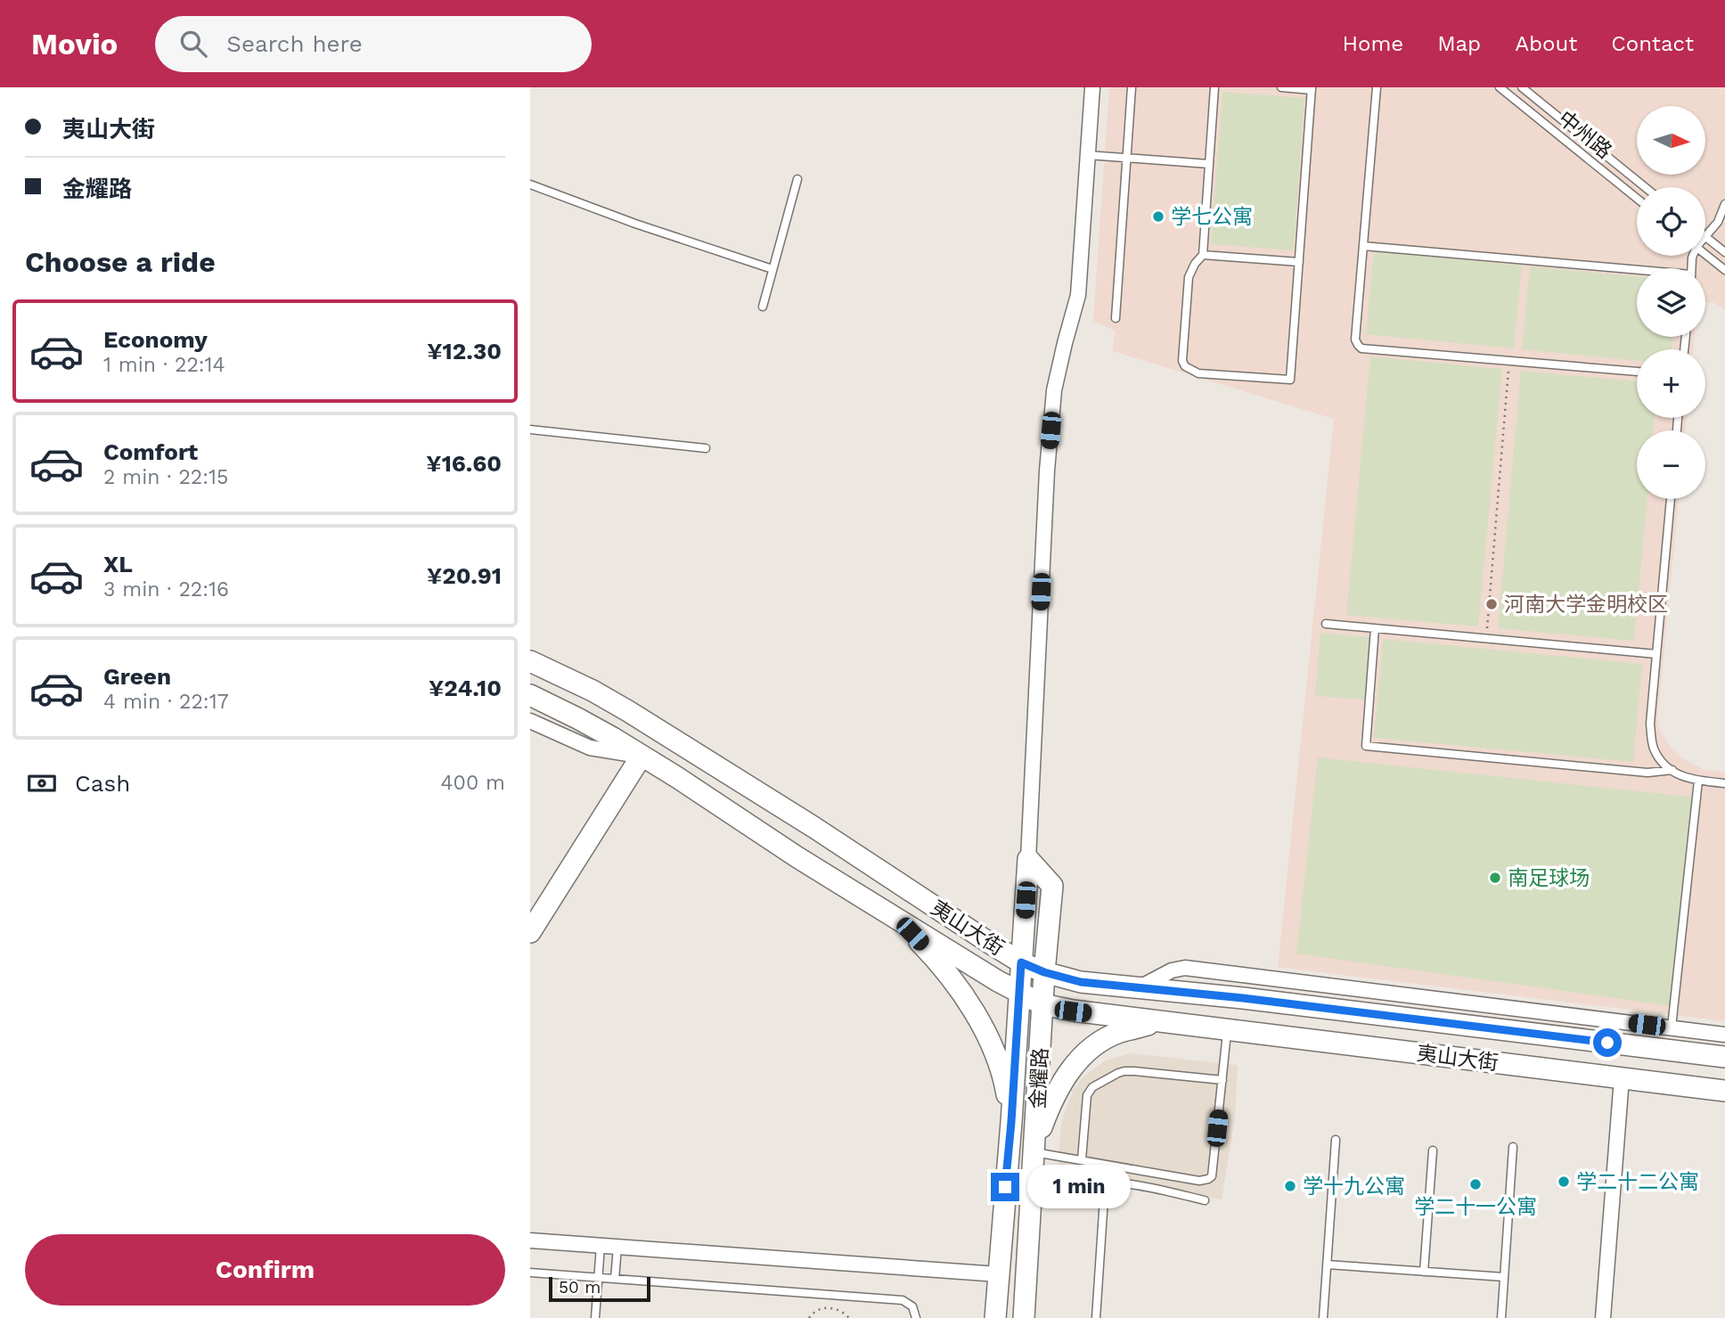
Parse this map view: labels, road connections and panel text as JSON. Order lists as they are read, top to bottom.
{
  "streets": {
    "main road": ["夷山大街", "金耀路"],
    "lane": ["中州路"]
  },
  "crossings": [
    ["夷山大街", "金耀路"]
  ],
  "places": [
    "学七公寓",
    "河南大学金明校区",
    "南足球场",
    "学二十二公寓",
    "学二十一公寓",
    "学十九公寓"
  ],
  "scale_bar": "50 m",
  "north": "right",
  "page": {
    "header": "Movio",
    "search": "Search here",
    "nav": [
      "Home",
      "Map",
      "About",
      "Contact"
    ],
    "banner": ["夷山大街", "金耀路"],
    "map_buttons": ["+", "−"],
    "heading": "Choose a ride",
    "list": [
      {
        "name": "Economy",
        "note": "1 min · 22:14",
        "value": "¥12.30"
      },
      {
        "name": "Comfort",
        "note": "2 min · 22:15",
        "value": "¥16.60"
      },
      {
        "name": "XL",
        "note": "3 min · 22:16",
        "value": "¥20.91"
      },
      {
        "name": "Green",
        "note": "4 min · 22:17",
        "value": "¥24.10"
      }
    ],
    "pay": ["Cash", "400 m"],
    "bubble": "1 min",
    "buttons": "Confirm",
    "scale": "50 m"
  }
}
